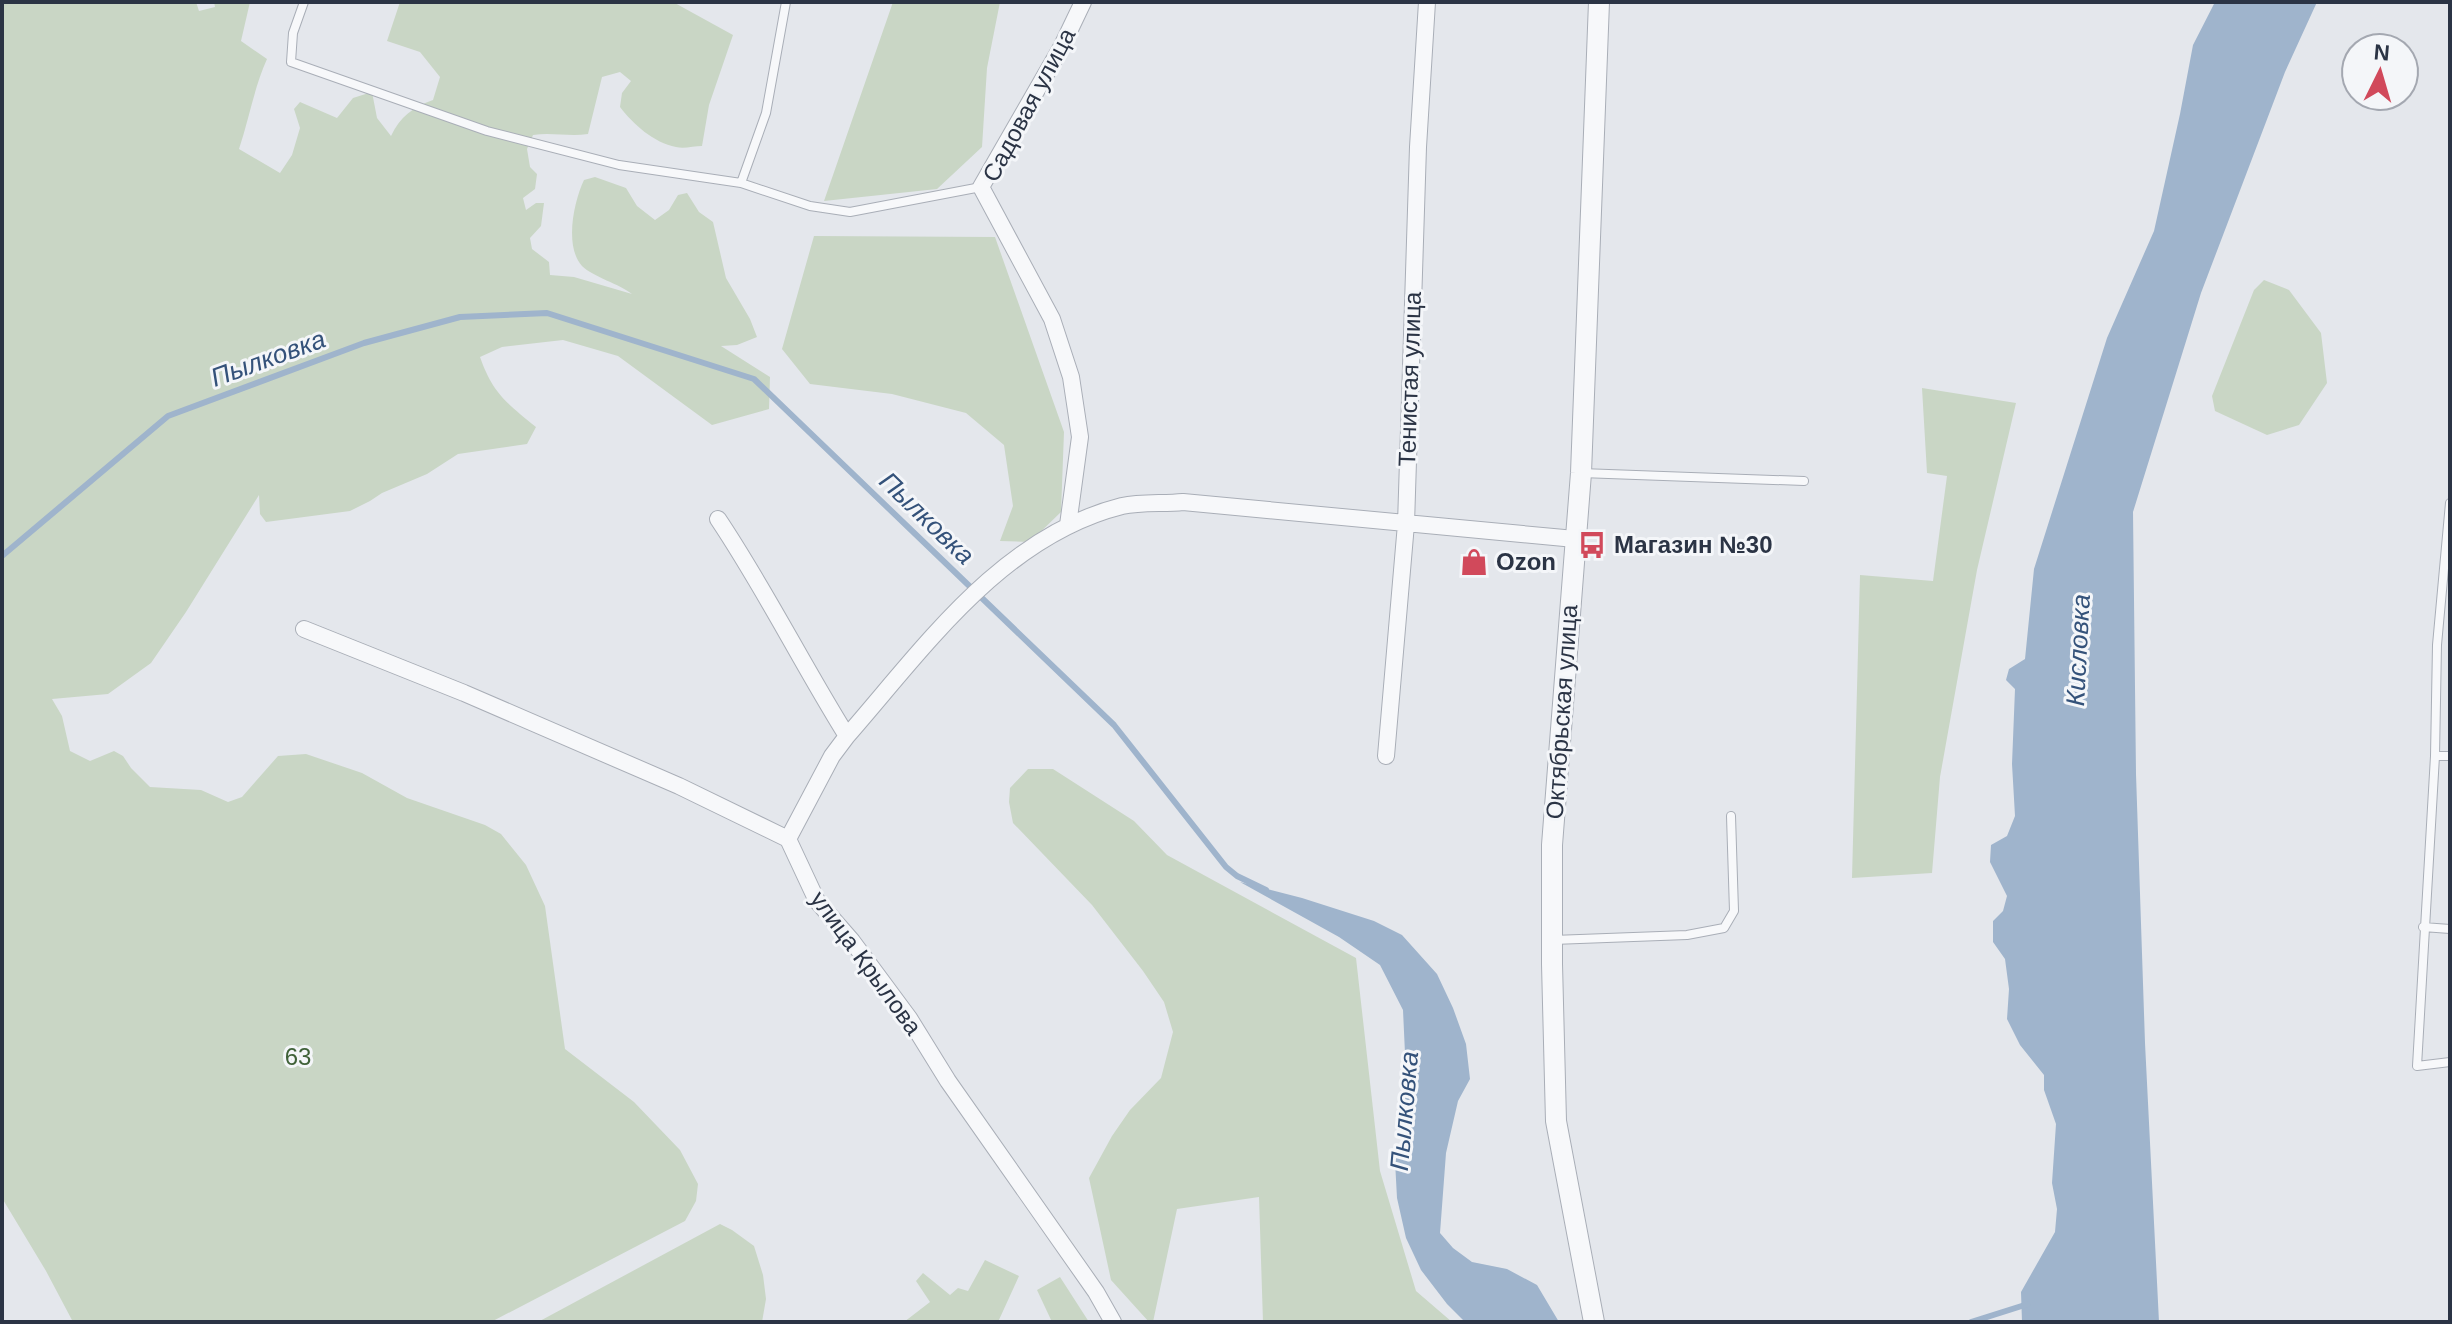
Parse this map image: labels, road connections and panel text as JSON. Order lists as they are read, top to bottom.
{
  "streets": {
    "street": [
      "Садовая улица",
      "Тенистая улица",
      "Октябрьская улица",
      "улица Крылова"
    ]
  },
  "water": ["Пылковка", "Кисловка"],
  "parks": ["63"],
  "places": {
    "bus stop": ["Магазин №30"],
    "shop": ["Ozon"]
  },
  "north": "top"
}
